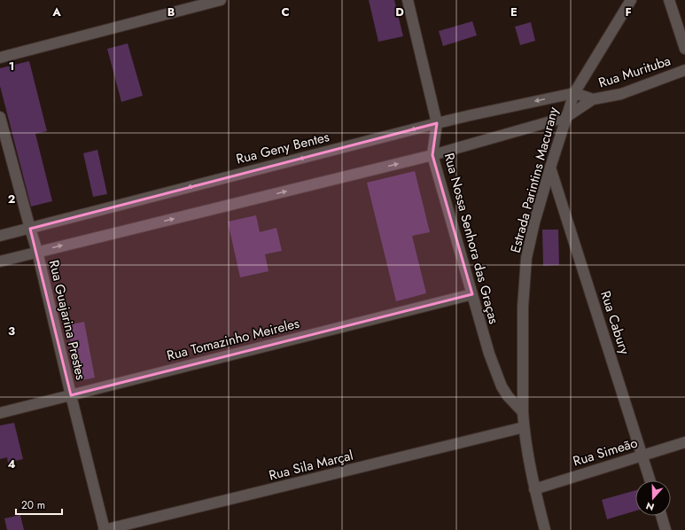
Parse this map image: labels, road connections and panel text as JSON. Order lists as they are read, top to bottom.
{
  "streets": {
    "street": [
      "Rua Murituba",
      "Rua Geny Bentes",
      "Estrada Parintins Macurany",
      "Rua Nossa Senhora das Graças",
      "Rua Guajarina Prestes",
      "Rua Cabury",
      "Rua Tomazinho Meireles",
      "Rua Simeão",
      "Rua Sila Marçal"
    ]
  },
  "crossings": [
    ["Rua Murituba", "Rua Geny Bentes"],
    ["Rua Murituba", "Estrada Parintins Macurany"],
    ["Rua Geny Bentes", "Estrada Parintins Macurany"],
    ["Rua Geny Bentes", "Rua Nossa Senhora das Graças"],
    ["Rua Geny Bentes", "Rua Guajarina Prestes"],
    ["Estrada Parintins Macurany", "Rua Nossa Senhora das Graças"],
    ["Estrada Parintins Macurany", "Rua Cabury"],
    ["Estrada Parintins Macurany", "Rua Simeão"],
    ["Estrada Parintins Macurany", "Rua Sila Marçal"],
    ["Rua Nossa Senhora das Graças", "Rua Tomazinho Meireles"],
    ["Rua Guajarina Prestes", "Rua Tomazinho Meireles"],
    ["Rua Guajarina Prestes", "Rua Sila Marçal"],
    ["Rua Cabury", "Rua Simeão"]
  ],
  "scale_bar": "20 m",
  "north": "bottom",
  "grid": {
    "columns": [
      "A",
      "B",
      "C",
      "D",
      "E",
      "F"
    ],
    "rows": [
      "1",
      "2",
      "3",
      "4"
    ]
  }
}
